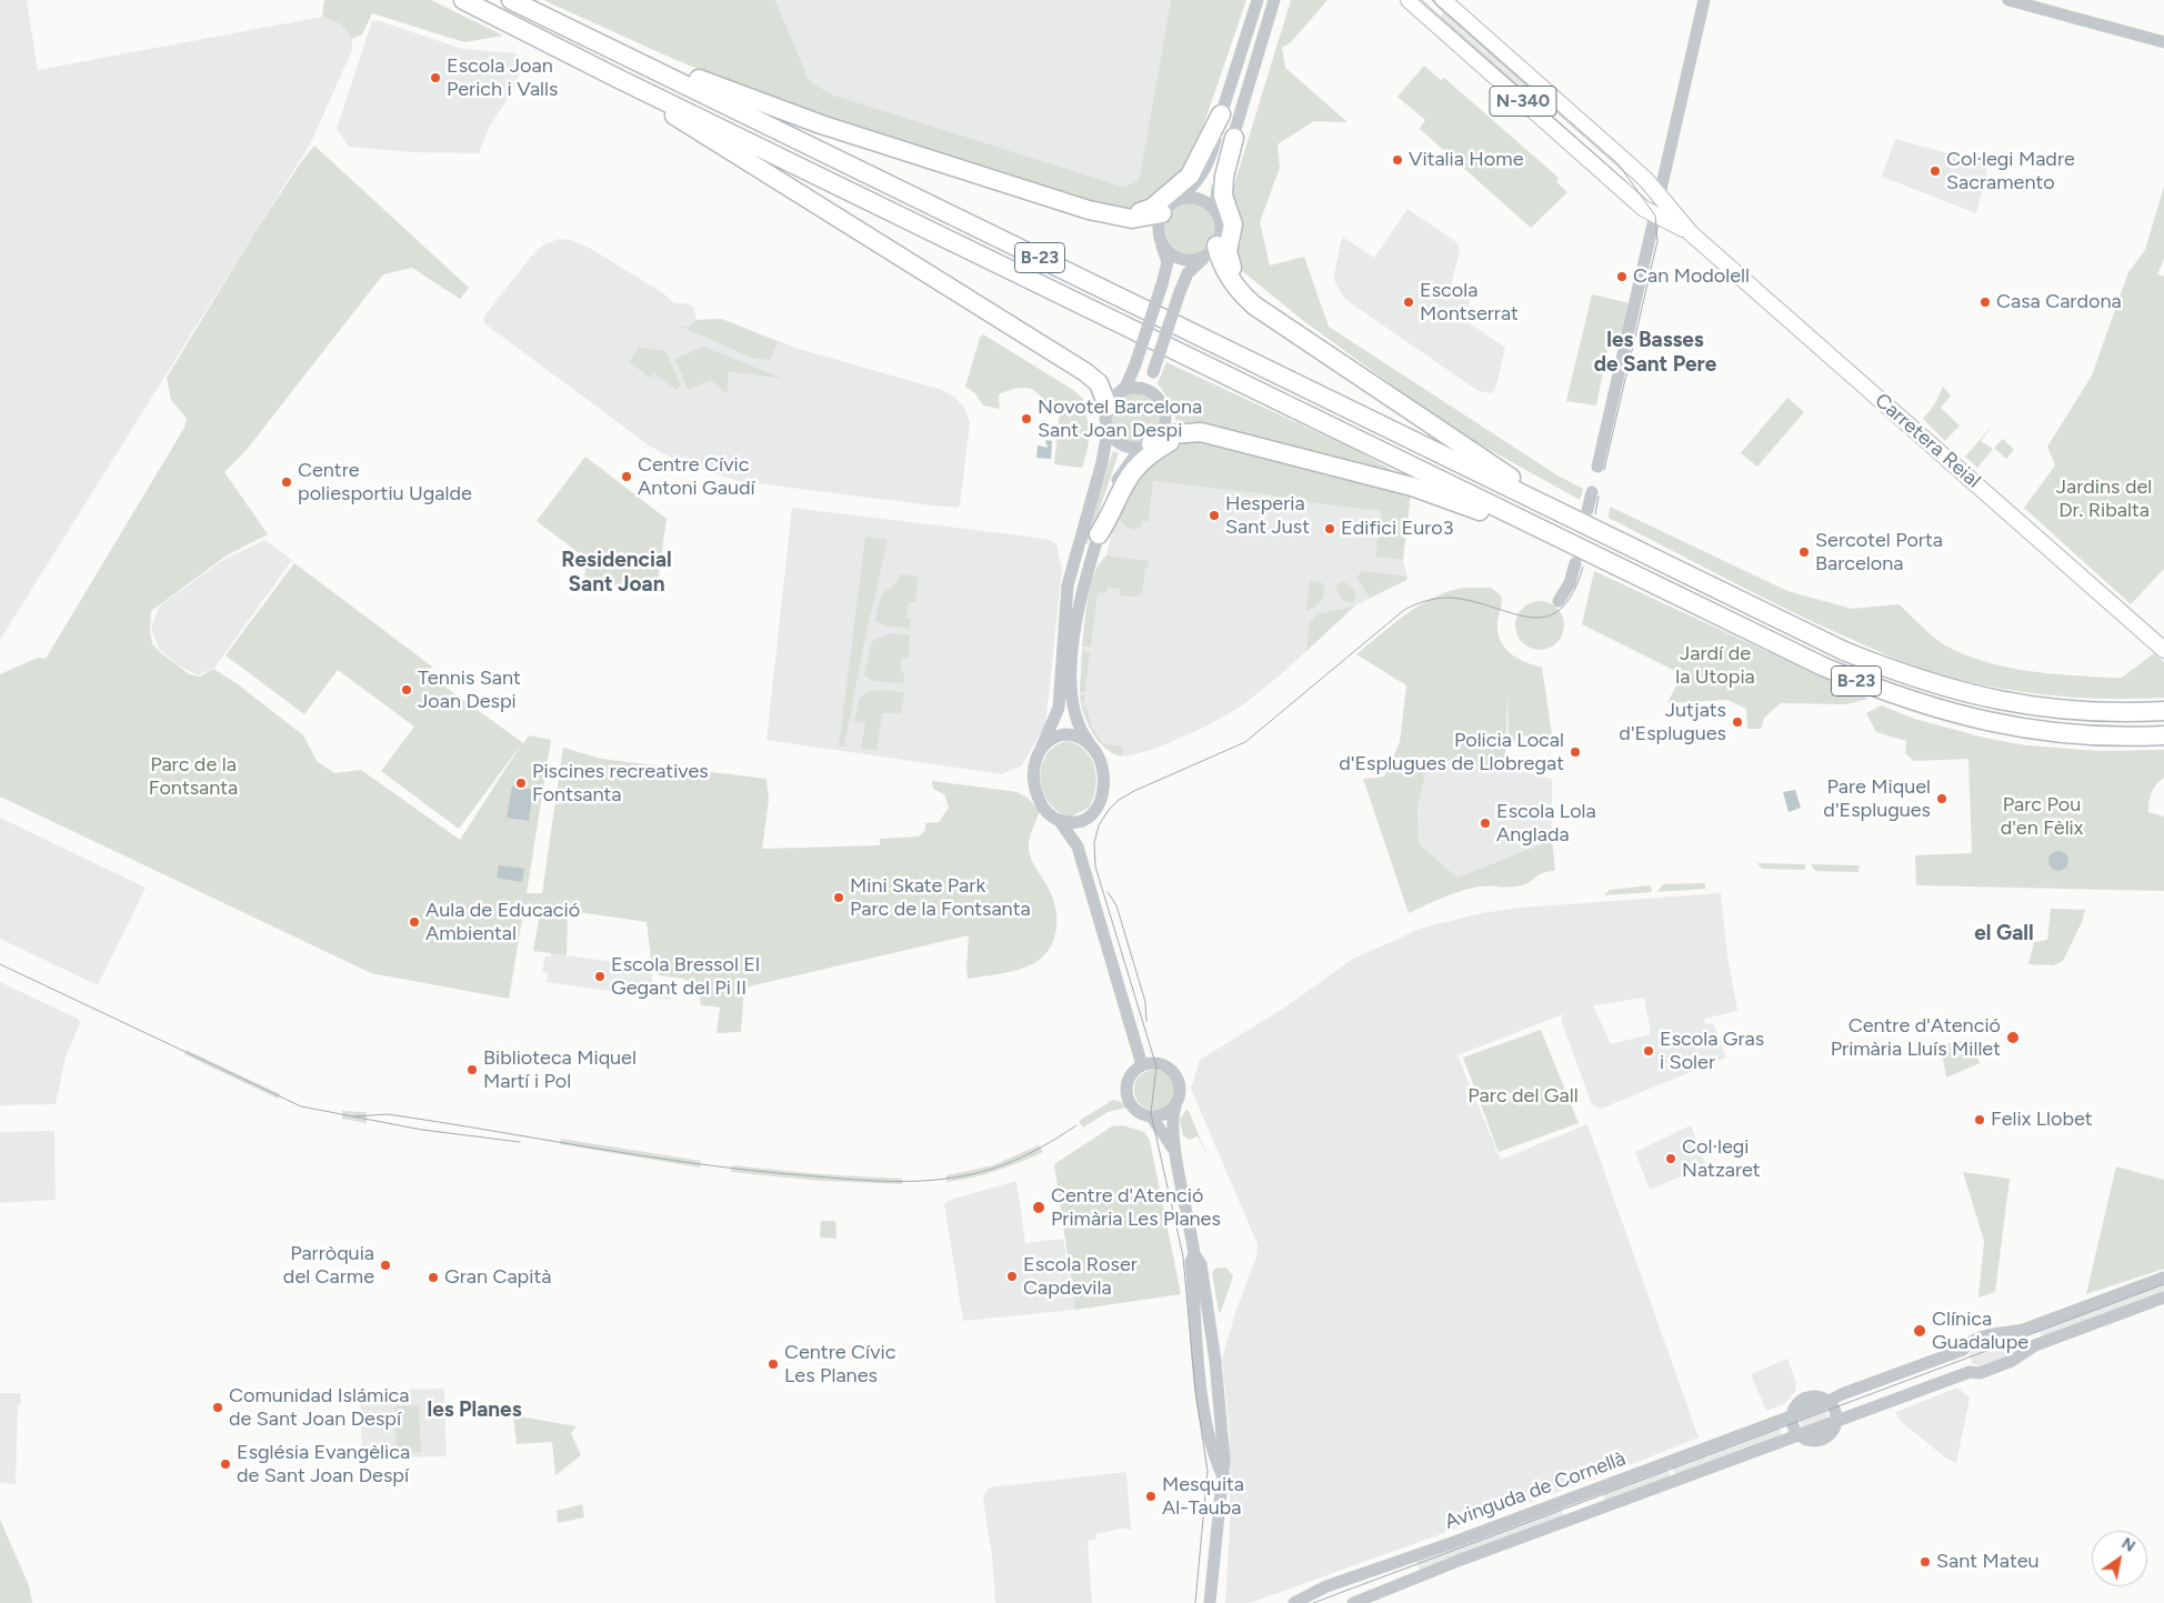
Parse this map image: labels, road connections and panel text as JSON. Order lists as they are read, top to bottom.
{
  "streets": {
    "highway": ["B-23"],
    "main road": ["N-340", "Carretera Reial"],
    "street": ["Avinguda de Cornellà"]
  },
  "districts": [
    "les Basses de Sant Pere",
    "Residencial Sant Joan",
    "el Gall",
    "les Planes"
  ],
  "parks": [
    "Jardins del Dr. Ribalta",
    "Jardí de la Utopia",
    "Parc de la Fontsanta",
    "Parc Pou d'en Fèlix",
    "Parc del Gall"
  ],
  "places": [
    "Escola Joan Perich i Valls",
    "Vitalia Home",
    "Col·legi Madre Sacramento",
    "Can Modolell",
    "Escola Montserrat",
    "Casa Cardona",
    "Novotel Barcelona Sant Joan Despi",
    "Centre Cívic Antoni Gaudí",
    "Centre poliesportiu Ugalde",
    "Hesperia Sant Just",
    "Edifici Euro3",
    "Sercotel Porta Barcelona",
    "Tennis Sant Joan Despi",
    "Jutjats d'Esplugues",
    "Policia Local d'Esplugues de Llobregat",
    "Piscines recreatives Fontsanta",
    "Pare Miquel d'Esplugues",
    "Escola Lola Anglada",
    "Mini Skate Park Parc de la Fontsanta",
    "Aula de Educació Ambiental",
    "Escola Bressol El Gegant del Pi II",
    "Centre d'Atenció Primària Lluís Millet",
    "Escola Gras i Soler",
    "Biblioteca Miquel Martí i Pol",
    "Felix Llobet",
    "Col·legi Natzaret",
    "Centre d'Atenció Primària Les Planes",
    "Parròquia del Carme",
    "Escola Roser Capdevila",
    "Gran Capità",
    "Clínica Guadalupe",
    "Centre Cívic Les Planes",
    "Comunidad Islámica de Sant Joan Despí",
    "Església Evangèlica de Sant Joan Despí",
    "Mesquita Al-Tauba",
    "Sant Mateu"
  ],
  "north": "top right"
}
